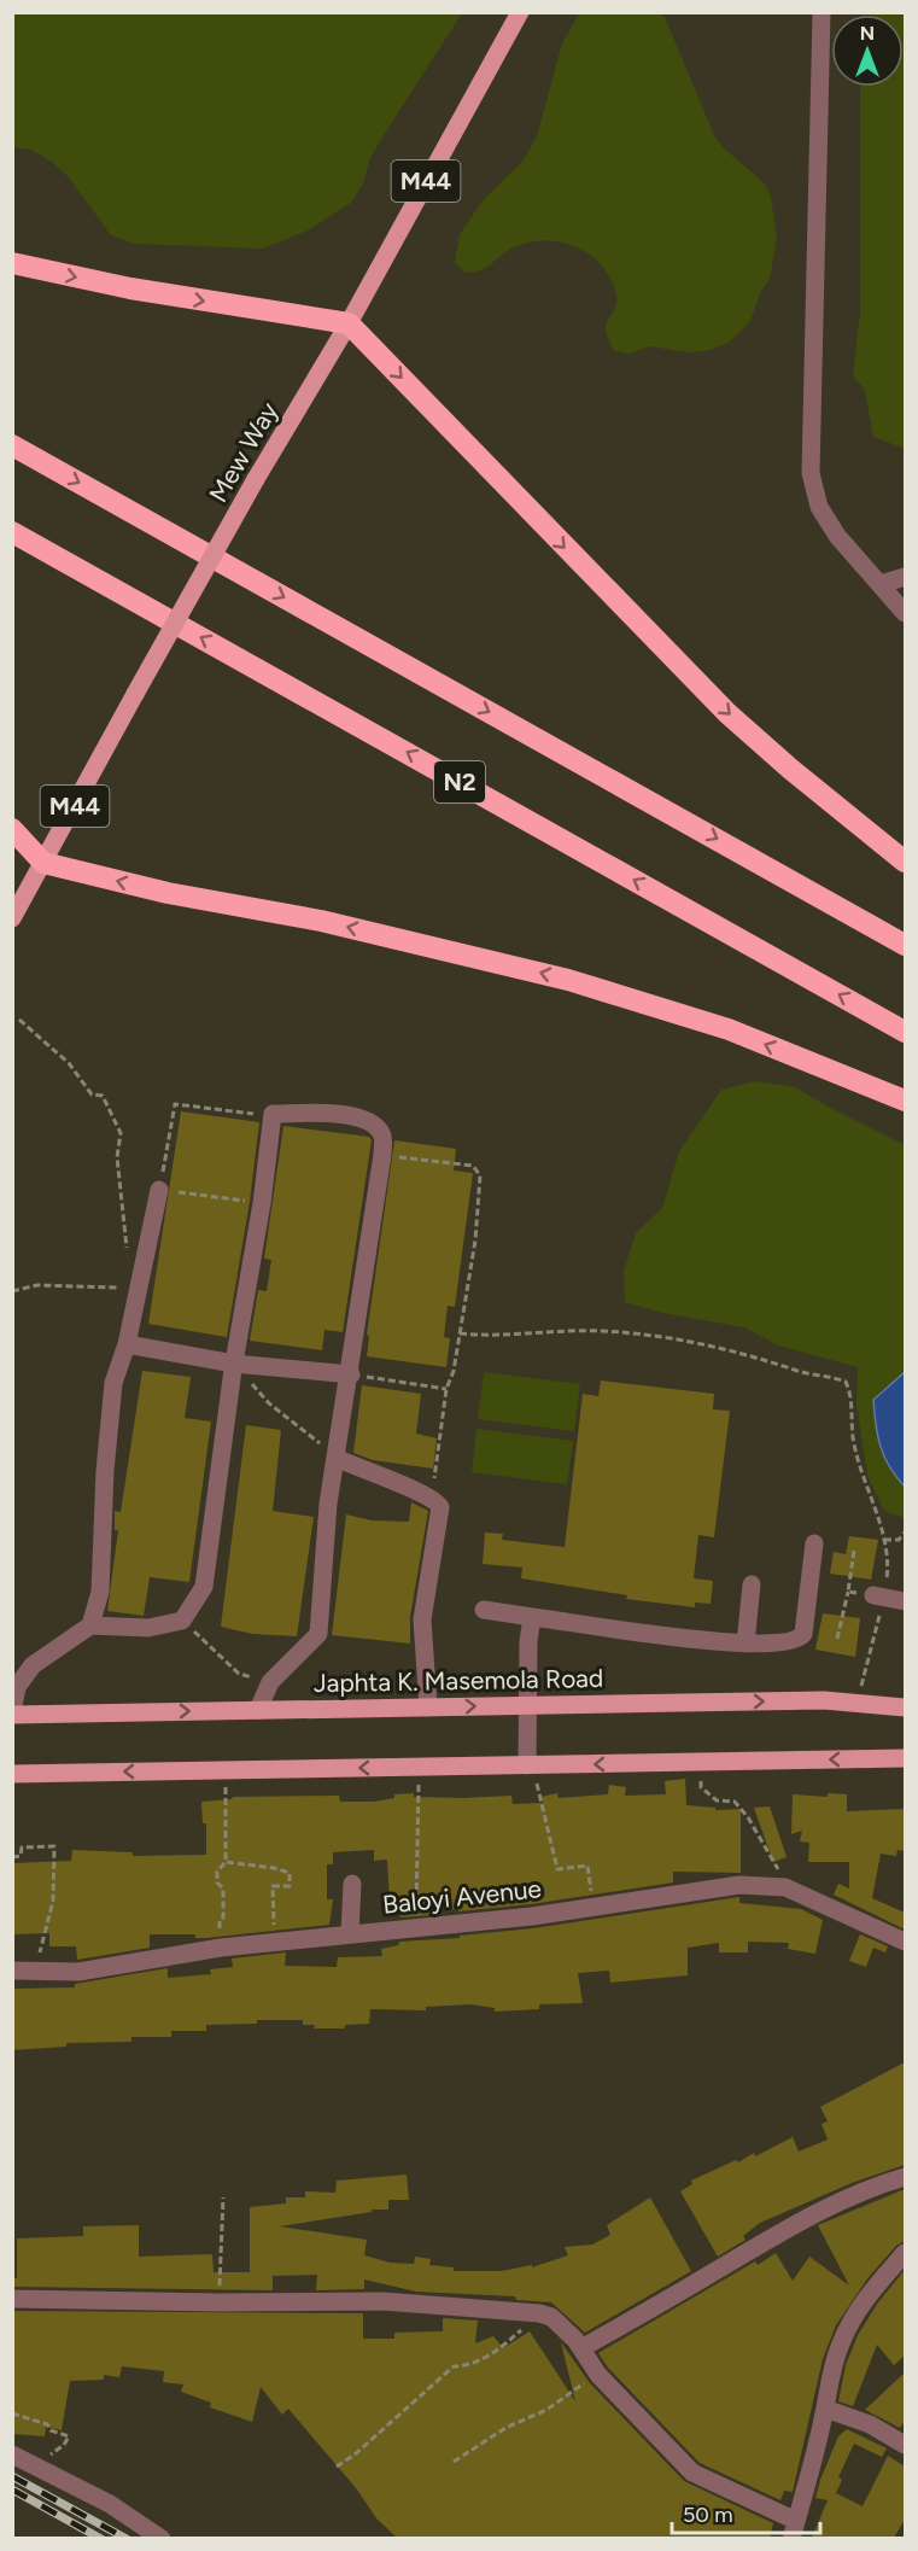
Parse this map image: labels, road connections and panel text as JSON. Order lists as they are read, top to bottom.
{
  "streets": {
    "highway": ["N2"],
    "main road": ["M44", "Mew Way", "Japhta K. Masemola Road"],
    "street": ["Baloyi Avenue"]
  },
  "scale_bar": "50 m",
  "north": "top"
}
